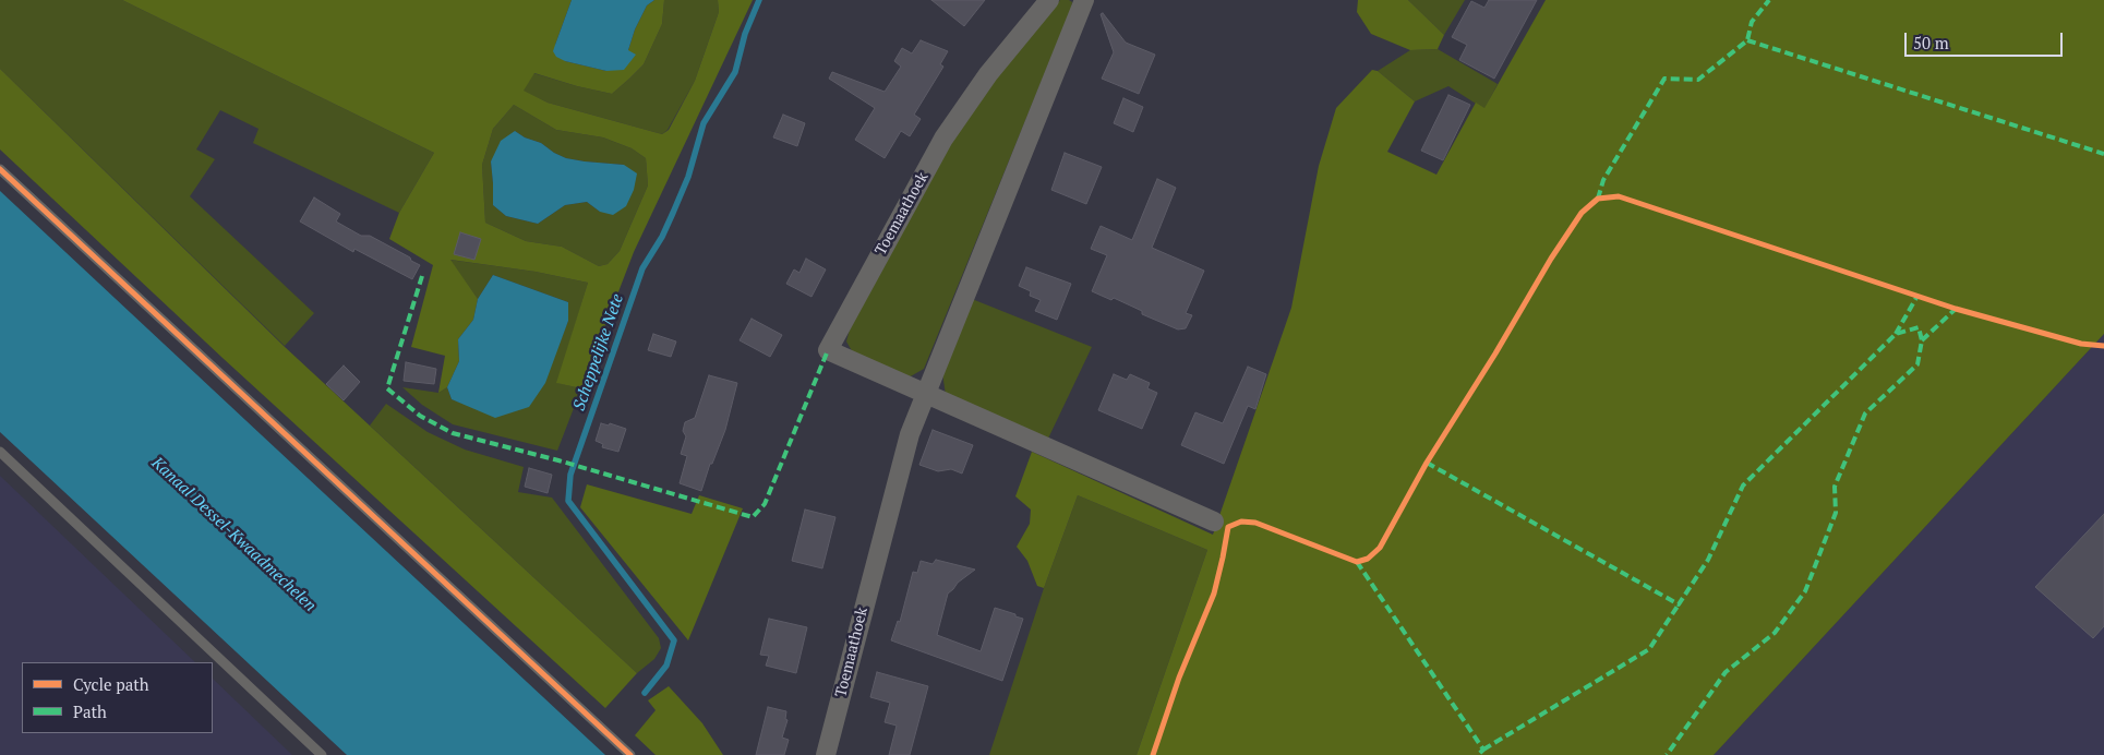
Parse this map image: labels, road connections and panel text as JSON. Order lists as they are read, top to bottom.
{
  "streets": {
    "street": ["Toemaathoek"]
  },
  "water": ["Scheppelijke Nete", "Kanaal Dessel-Kwaadmechelen"],
  "legend": ["Cycle path", "Path"],
  "scale_bar": "50 m"
}
